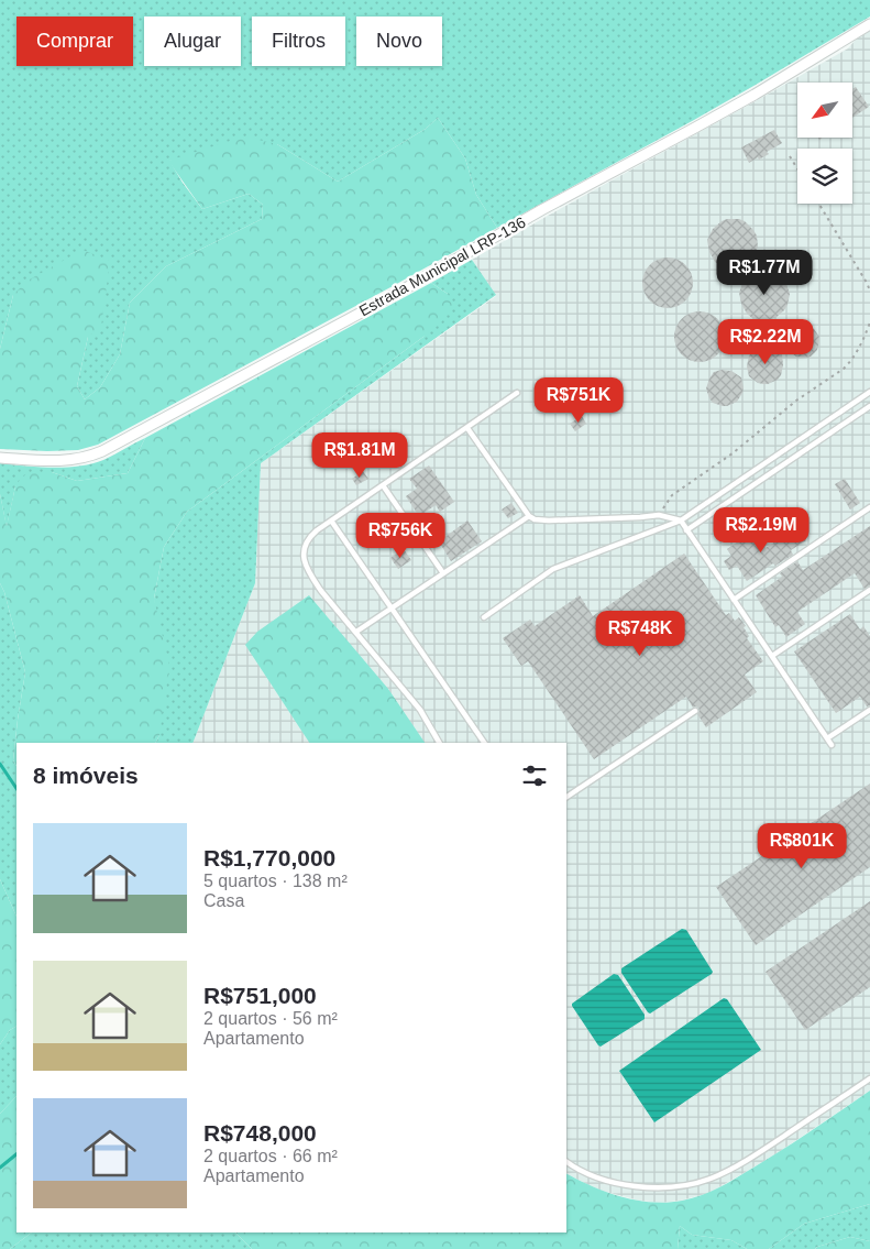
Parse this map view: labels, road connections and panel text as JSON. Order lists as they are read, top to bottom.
{
  "streets": {
    "street": ["Estrada Municipal LRP-136"]
  },
  "north": "bottom left",
  "page": {
    "chip": [
      "Comprar",
      "Alugar",
      "Filtros",
      "Novo"
    ],
    "price": [
      "R$1.77M",
      "R$2.22M",
      "R$751K",
      "R$1.81M",
      "R$2.19M",
      "R$756K",
      "R$748K",
      "R$801K"
    ],
    "heading": "8 imóveis",
    "list": [
      {
        "name": "R$1,770,000",
        "note": "5 quartos · 138 m² · Casa"
      },
      {
        "name": "R$751,000",
        "note": "2 quartos · 56 m² · Apartamento"
      },
      {
        "name": "R$748,000",
        "note": "2 quartos · 66 m² · Apartamento"
      }
    ]
  }
}
